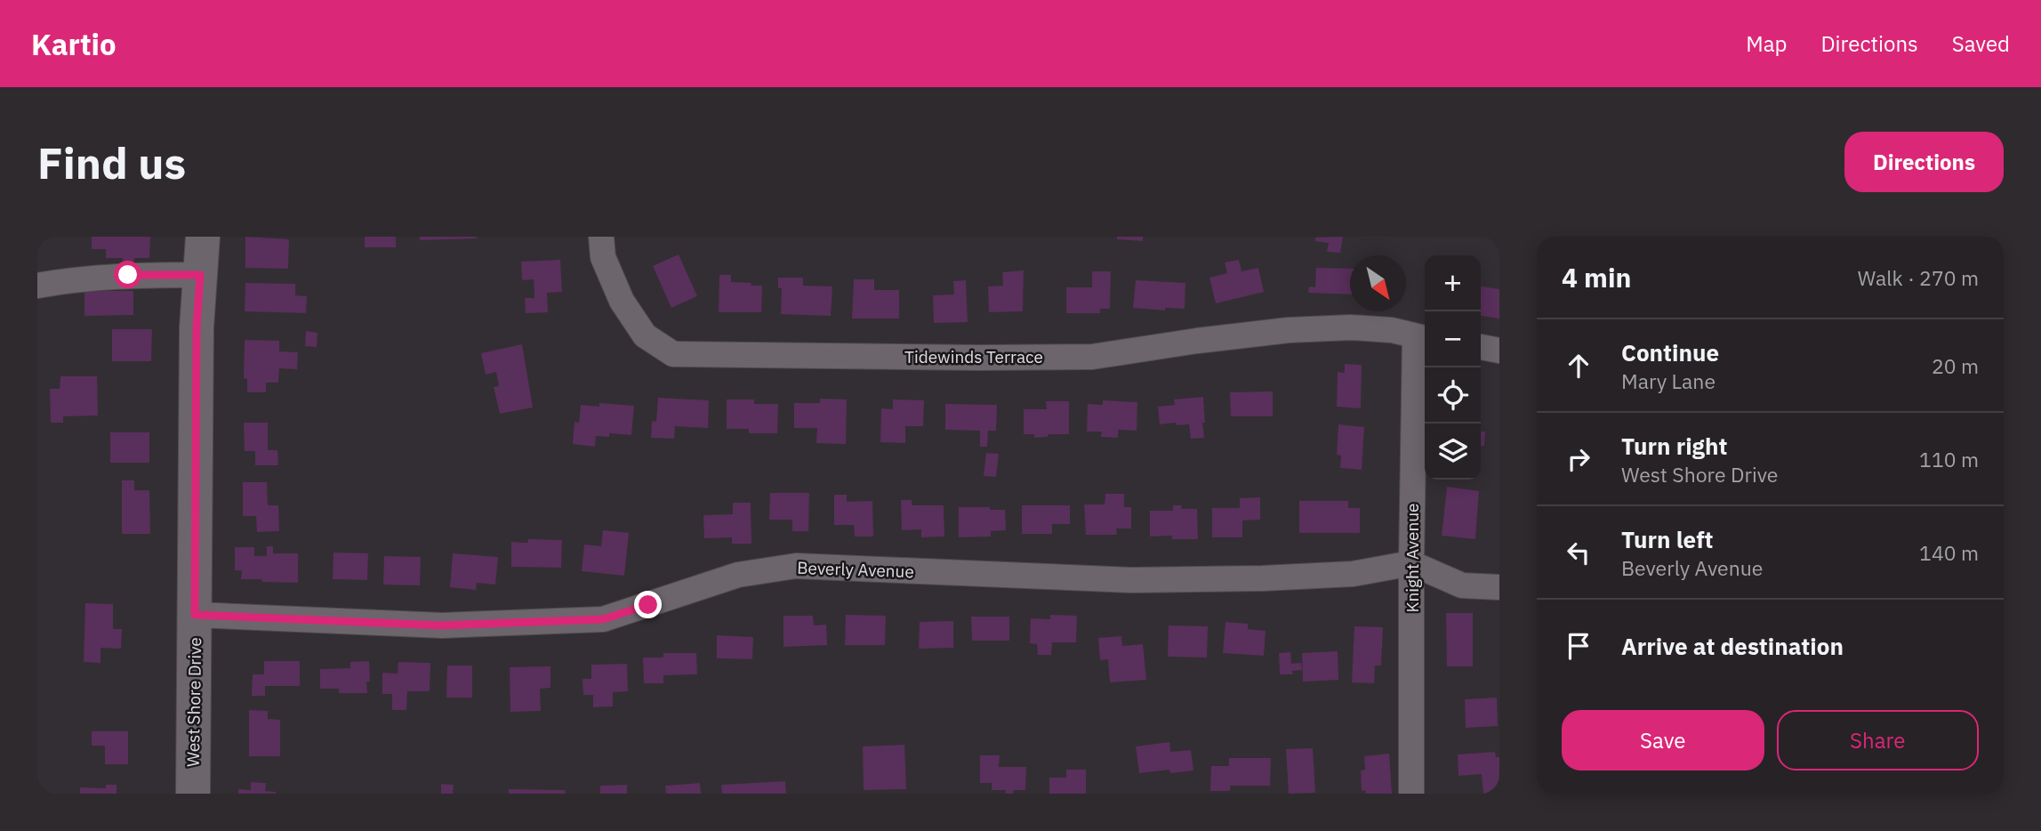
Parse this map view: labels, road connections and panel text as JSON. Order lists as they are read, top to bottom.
{
  "streets": {
    "main road": ["West Shore Drive"],
    "street": ["Tidewinds Terrace", "Knight Avenue", "Beverly Avenue"]
  },
  "crossings": [
    ["Tidewinds Terrace", "Knight Avenue"],
    ["Knight Avenue", "Beverly Avenue"],
    ["Beverly Avenue", "West Shore Drive"]
  ],
  "north": "bottom right",
  "page": {
    "header": "Kartio",
    "nav": ["Map", "Directions", "Saved"],
    "buttons": [
      "Directions",
      ["Save", "Share"]
    ],
    "title": "Find us",
    "heading": ["4 min", "Walk · 270 m"],
    "map_buttons": ["+", "−"],
    "list": [
      ["Continue", "Mary Lane", "20 m"],
      ["Turn right", "West Shore Drive", "110 m"],
      ["Turn left", "Beverly Avenue", "140 m"],
      "Arrive at destination"
    ]
  }
}
